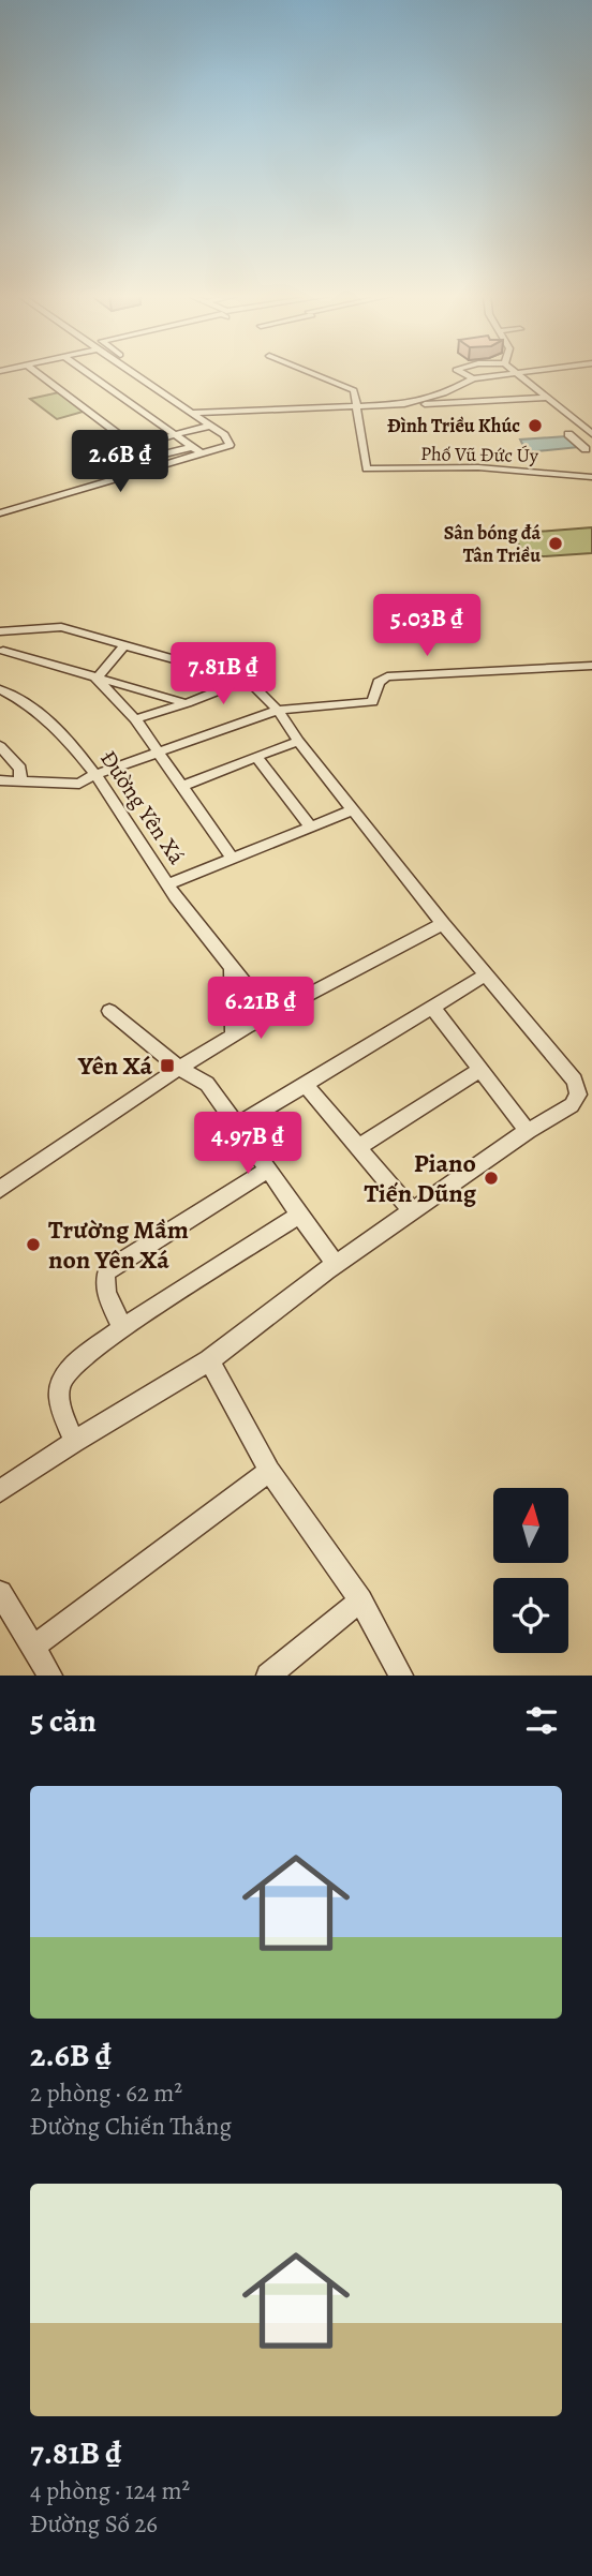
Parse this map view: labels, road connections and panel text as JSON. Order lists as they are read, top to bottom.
{
  "streets": {
    "street": ["Phố Vũ Đức Úy", "Đường Yên Xá"]
  },
  "places": {
    "other": [
      "Đình Triều Khúc",
      "Sân bóng đá Tân Triều",
      "Piano Tiến Dũng",
      "Trường Mầm non Yên Xá"
    ],
    "transit": ["Yên Xá"]
  },
  "north": "top",
  "page": {
    "price": [
      "2.6B ₫",
      "5.03B ₫",
      "7.81B ₫",
      "6.21B ₫",
      "4.97B ₫"
    ],
    "heading": "5 căn",
    "list": [
      {
        "name": "2.6B ₫",
        "note": "2 phòng · 62 m² · Đường Chiến Thắng"
      },
      {
        "name": "7.81B ₫",
        "note": "4 phòng · 124 m² · Đường Số 26"
      }
    ]
  }
}
